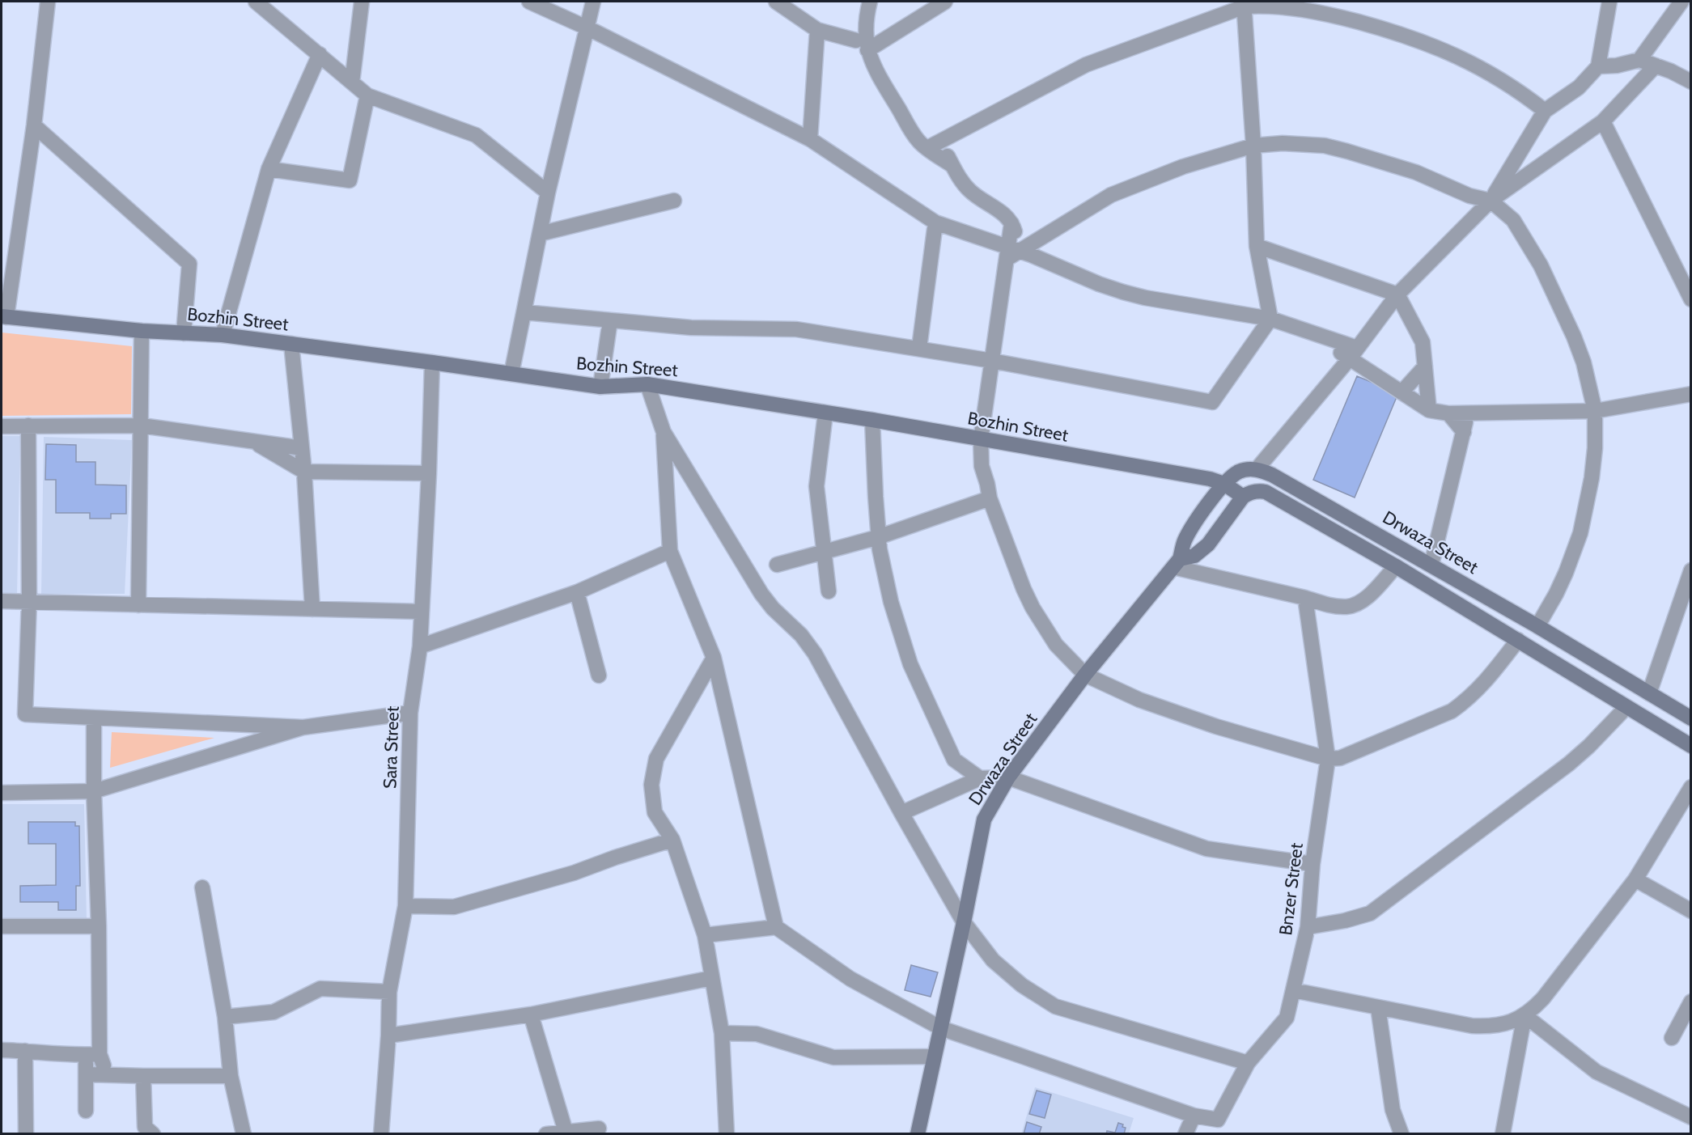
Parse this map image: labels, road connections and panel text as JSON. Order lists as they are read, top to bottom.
{
  "streets": {
    "street": [
      "Bozhin Street",
      "Drwaza Street",
      "Sara Street",
      "Bnzer Street"
    ]
  },
  "crossings": [
    ["Bozhin Street", "Drwaza Street"],
    ["Bozhin Street", "Sara Street"],
    ["Drwaza Street", "Bnzer Street"]
  ]
}
